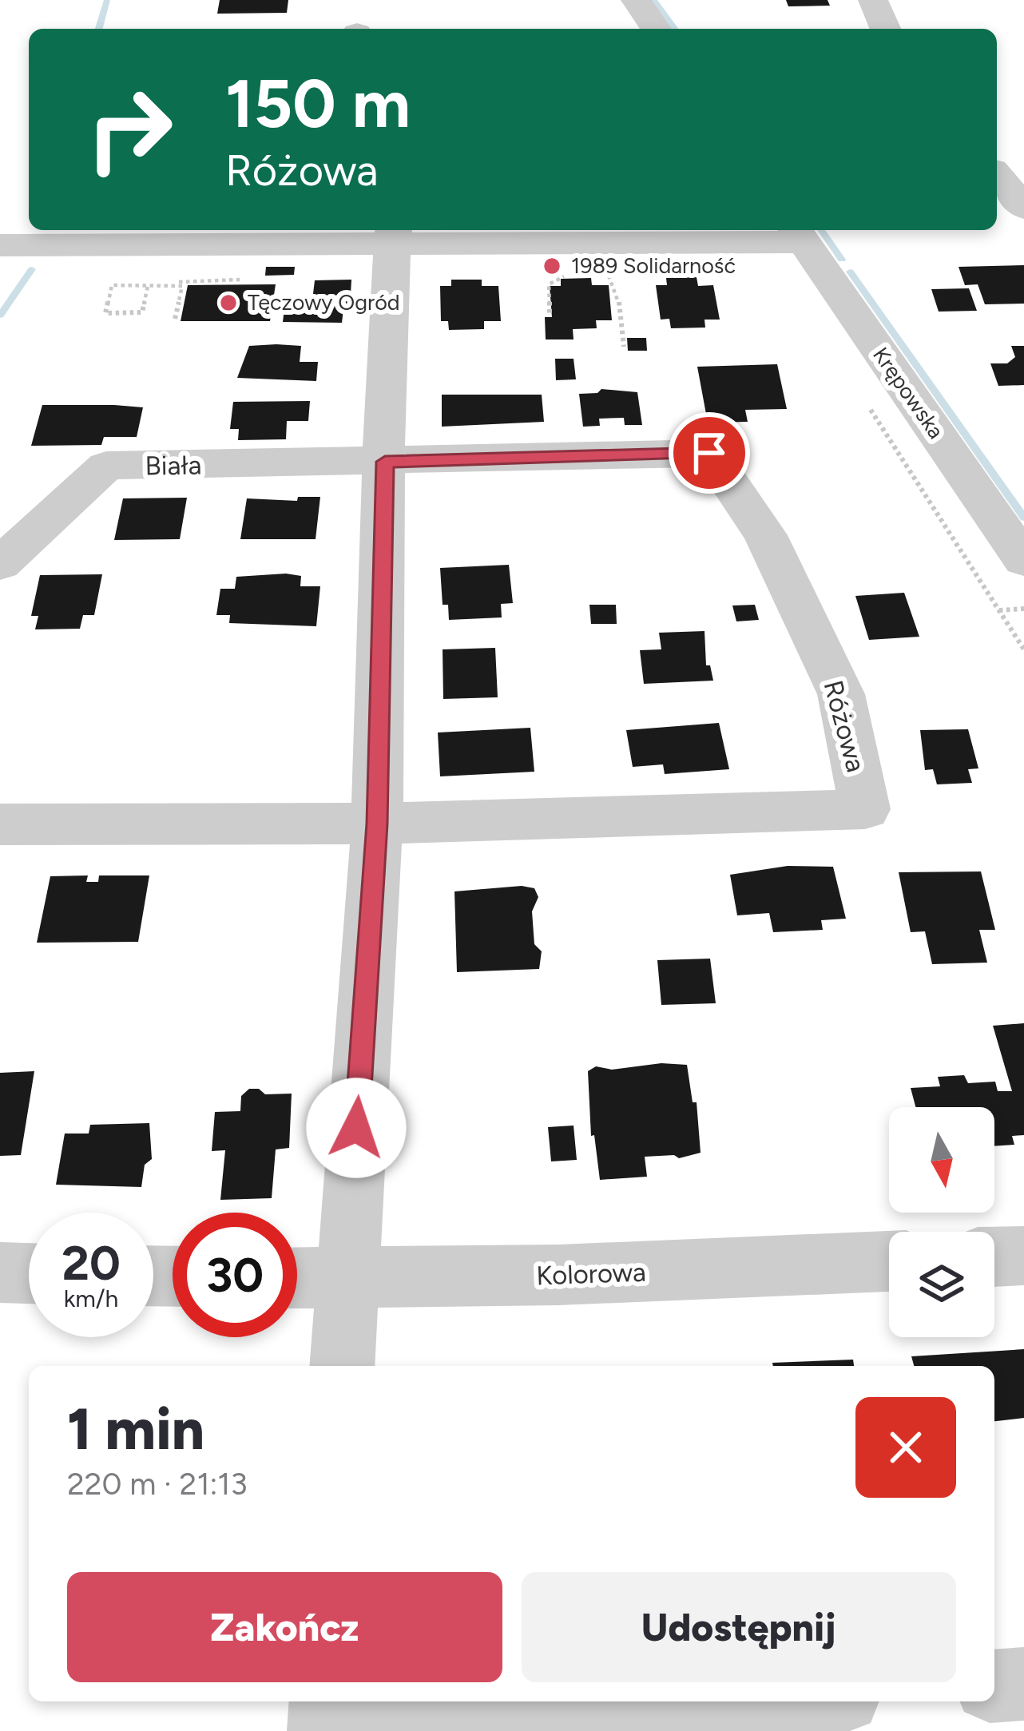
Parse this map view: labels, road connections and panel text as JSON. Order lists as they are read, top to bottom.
{
  "streets": {
    "street": [
      "Krępowska",
      "Biała",
      "Różowa",
      "Kolorowa"
    ]
  },
  "crossings": [
    ["Biała", "Różowa"]
  ],
  "places": ["1989 Solidarność", "Tęczowy Ogród"],
  "north": "bottom",
  "page": {
    "turn": ["150 m", "Różowa"],
    "speed": "20 km/h",
    "limit": "30",
    "heading": ["1 min", "220 m · 21:13"],
    "buttons": ["Zakończ", "Udostępnij"]
  }
}
